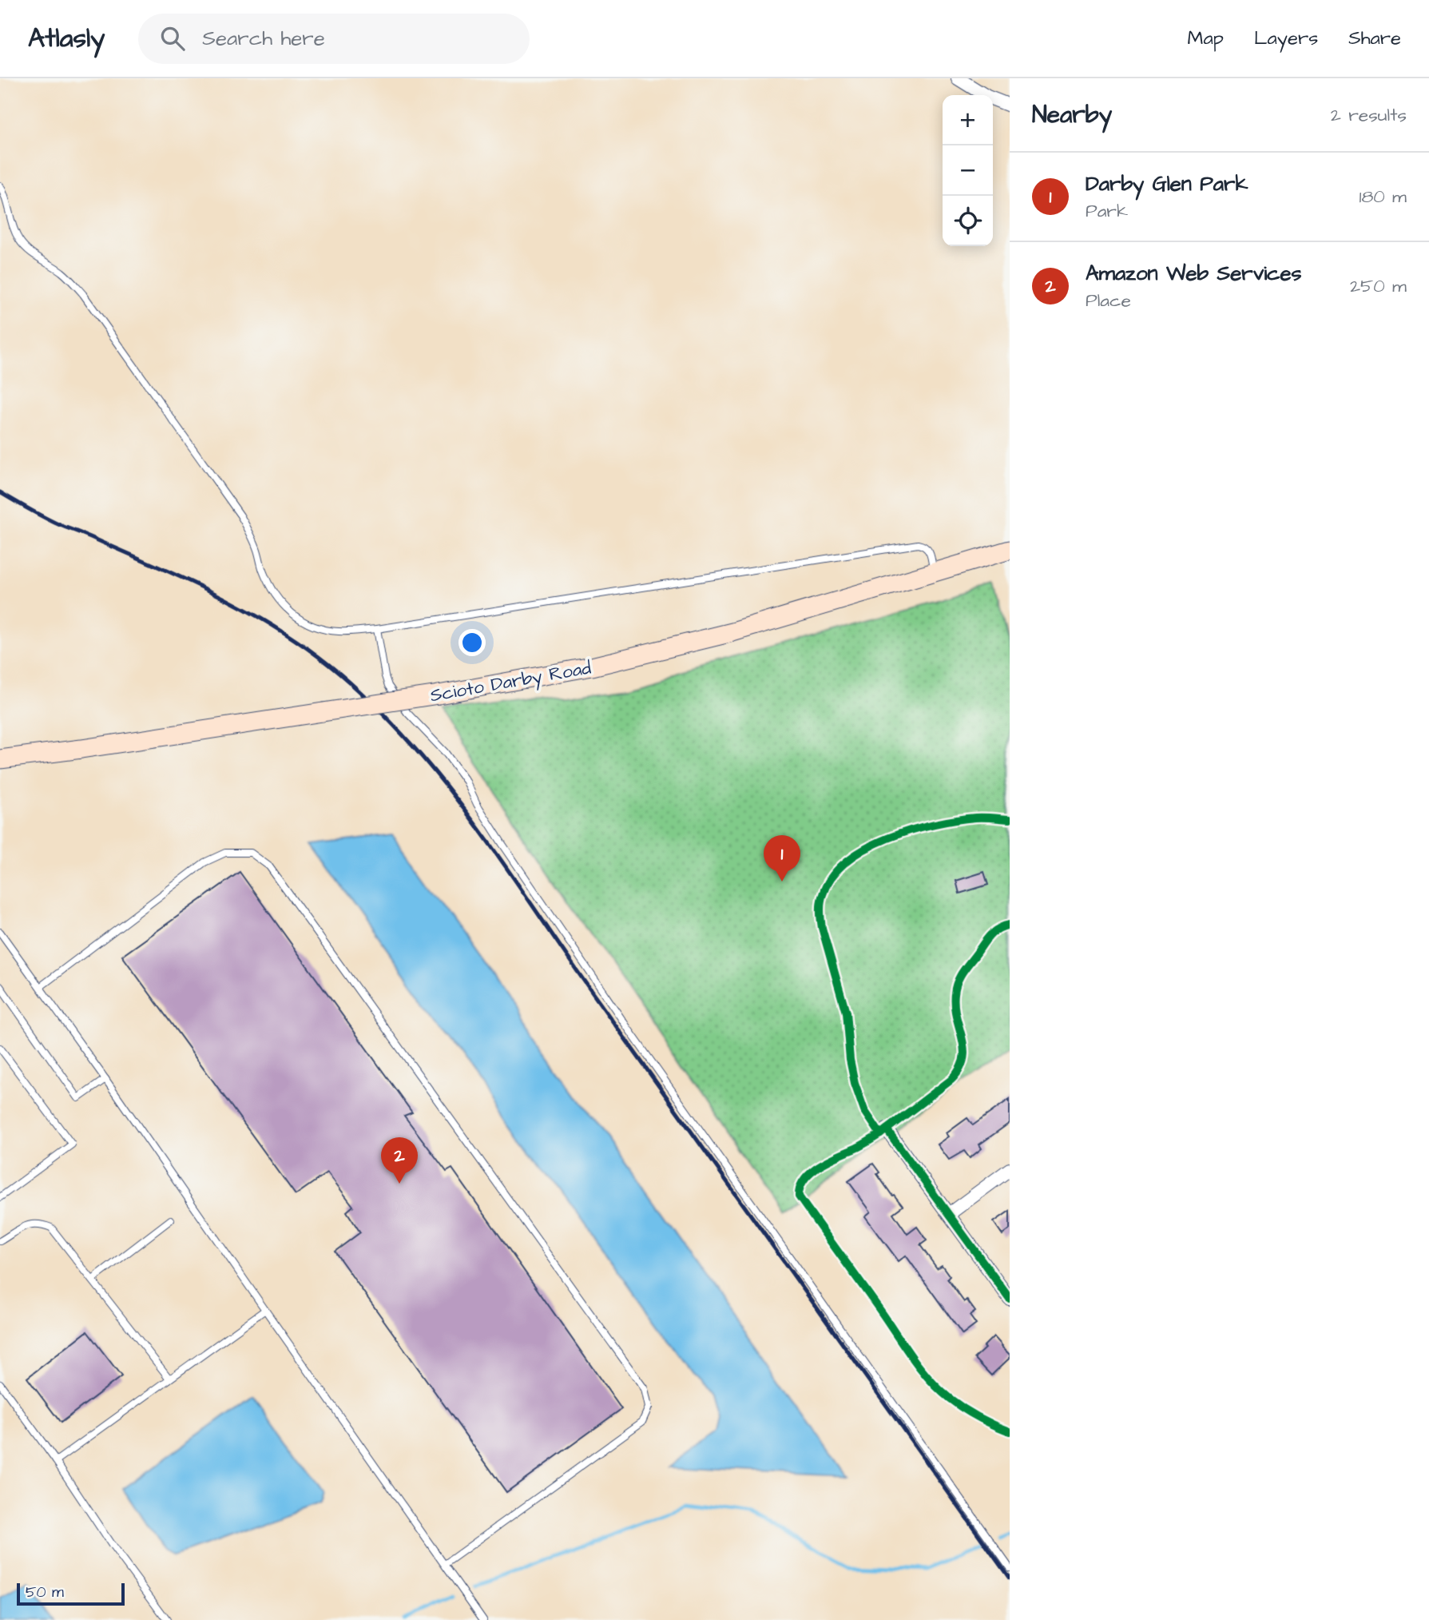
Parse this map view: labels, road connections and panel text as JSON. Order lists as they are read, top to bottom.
{
  "streets": {
    "main road": ["Scioto Darby Road"]
  },
  "scale_bar": "50 m",
  "page": {
    "header": "Atlasly",
    "search": "Search here",
    "nav": ["Map", "Layers", "Share"],
    "heading": ["Nearby", "2 results"],
    "map_buttons": ["+", "−"],
    "list": [
      {
        "mark": "1",
        "name": "Darby Glen Park",
        "note": "Park",
        "value": "180 m"
      },
      {
        "mark": "2",
        "name": "Amazon Web Services",
        "note": "Place",
        "value": "250 m"
      }
    ],
    "pins": ["1", "2"],
    "scale": "50 m"
  }
}
